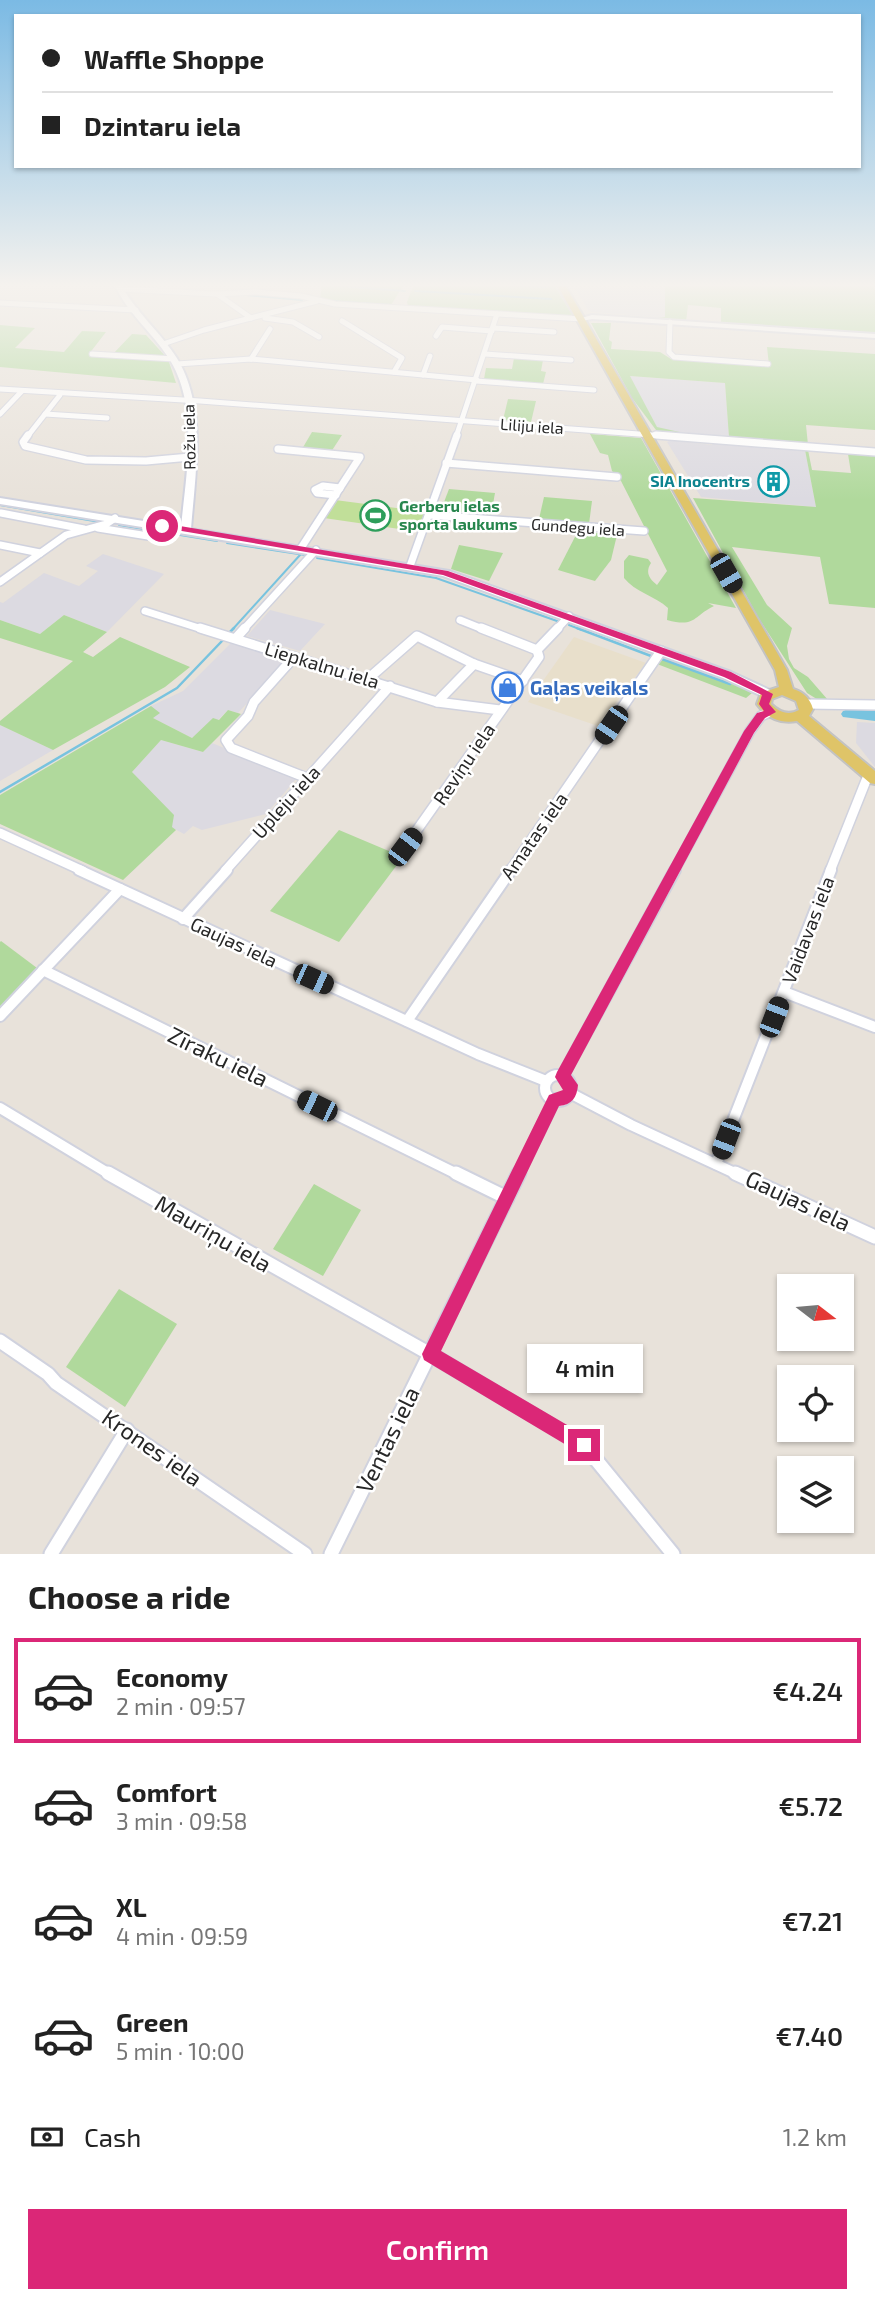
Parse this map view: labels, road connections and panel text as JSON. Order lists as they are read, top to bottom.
{
  "streets": {
    "street": [
      "Liliju iela",
      "Rožu iela",
      "Gundegu iela",
      "Liepkalnu iela",
      "Reviņu iela",
      "Upleju iela",
      "Amatas iela",
      "Vaidavas iela",
      "Gaujas iela",
      "Zīraku iela",
      "Mauriņu iela",
      "Ventas iela",
      "Krones iela"
    ]
  },
  "crossings": [
    ["Liliju iela", "Rožu iela"],
    ["Liepkalnu iela", "Reviņu iela"],
    ["Liepkalnu iela", "Upleju iela"],
    ["Upleju iela", "Gaujas iela"],
    ["Amatas iela", "Gaujas iela"],
    ["Vaidavas iela", "Gaujas iela"],
    ["Gaujas iela", "Ventas iela"],
    ["Zīraku iela", "Ventas iela"],
    ["Mauriņu iela", "Ventas iela"]
  ],
  "places": {
    "building": ["SIA Inocentrs"],
    "sports": ["Gerberu ielas sporta laukums"],
    "shop": ["Gaļas veikals"]
  },
  "north": "right",
  "page": {
    "banner": ["Waffle Shoppe", "Dzintaru iela"],
    "bubble": "4 min",
    "heading": "Choose a ride",
    "list": [
      {
        "name": "Economy",
        "note": "2 min · 09:57",
        "value": "€4.24"
      },
      {
        "name": "Comfort",
        "note": "3 min · 09:58",
        "value": "€5.72"
      },
      {
        "name": "XL",
        "note": "4 min · 09:59",
        "value": "€7.21"
      },
      {
        "name": "Green",
        "note": "5 min · 10:00",
        "value": "€7.40"
      }
    ],
    "pay": ["Cash", "1.2 km"],
    "buttons": "Confirm"
  }
}
